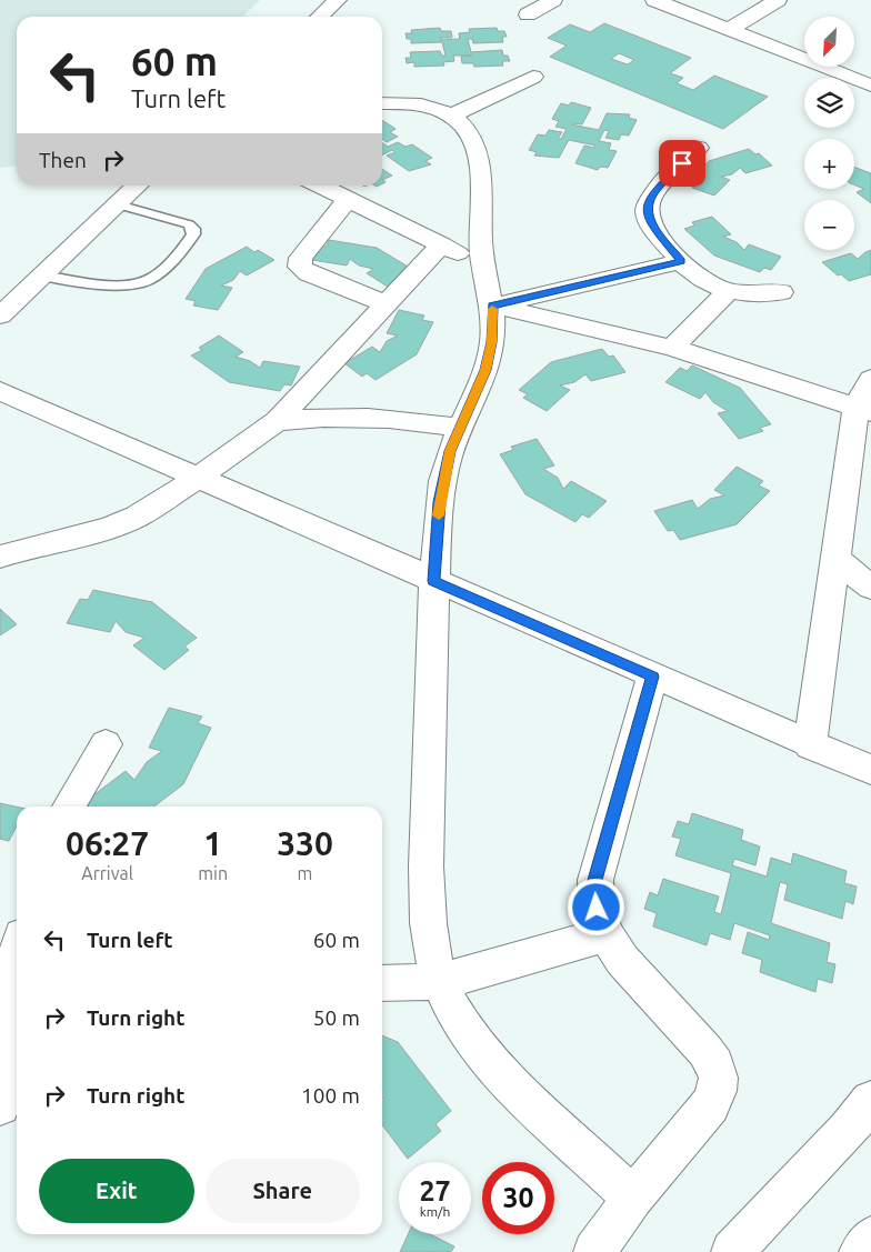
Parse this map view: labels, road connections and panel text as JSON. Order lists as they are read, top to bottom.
{
  "north": "bottom left",
  "page": {
    "map_buttons": ["+", "−"],
    "turn": ["60 m", "Turn left"],
    "then": "Then",
    "eta": [
      "06:27",
      "Arrival",
      "1",
      "min",
      "330",
      "m"
    ],
    "list": [
      {
        "name": "Turn left",
        "value": "60 m"
      },
      {
        "name": "Turn right",
        "value": "50 m"
      },
      {
        "name": "Turn right",
        "value": "100 m"
      }
    ],
    "buttons": ["Exit", "Share"],
    "speed": "27 km/h",
    "limit": "30"
  }
}
